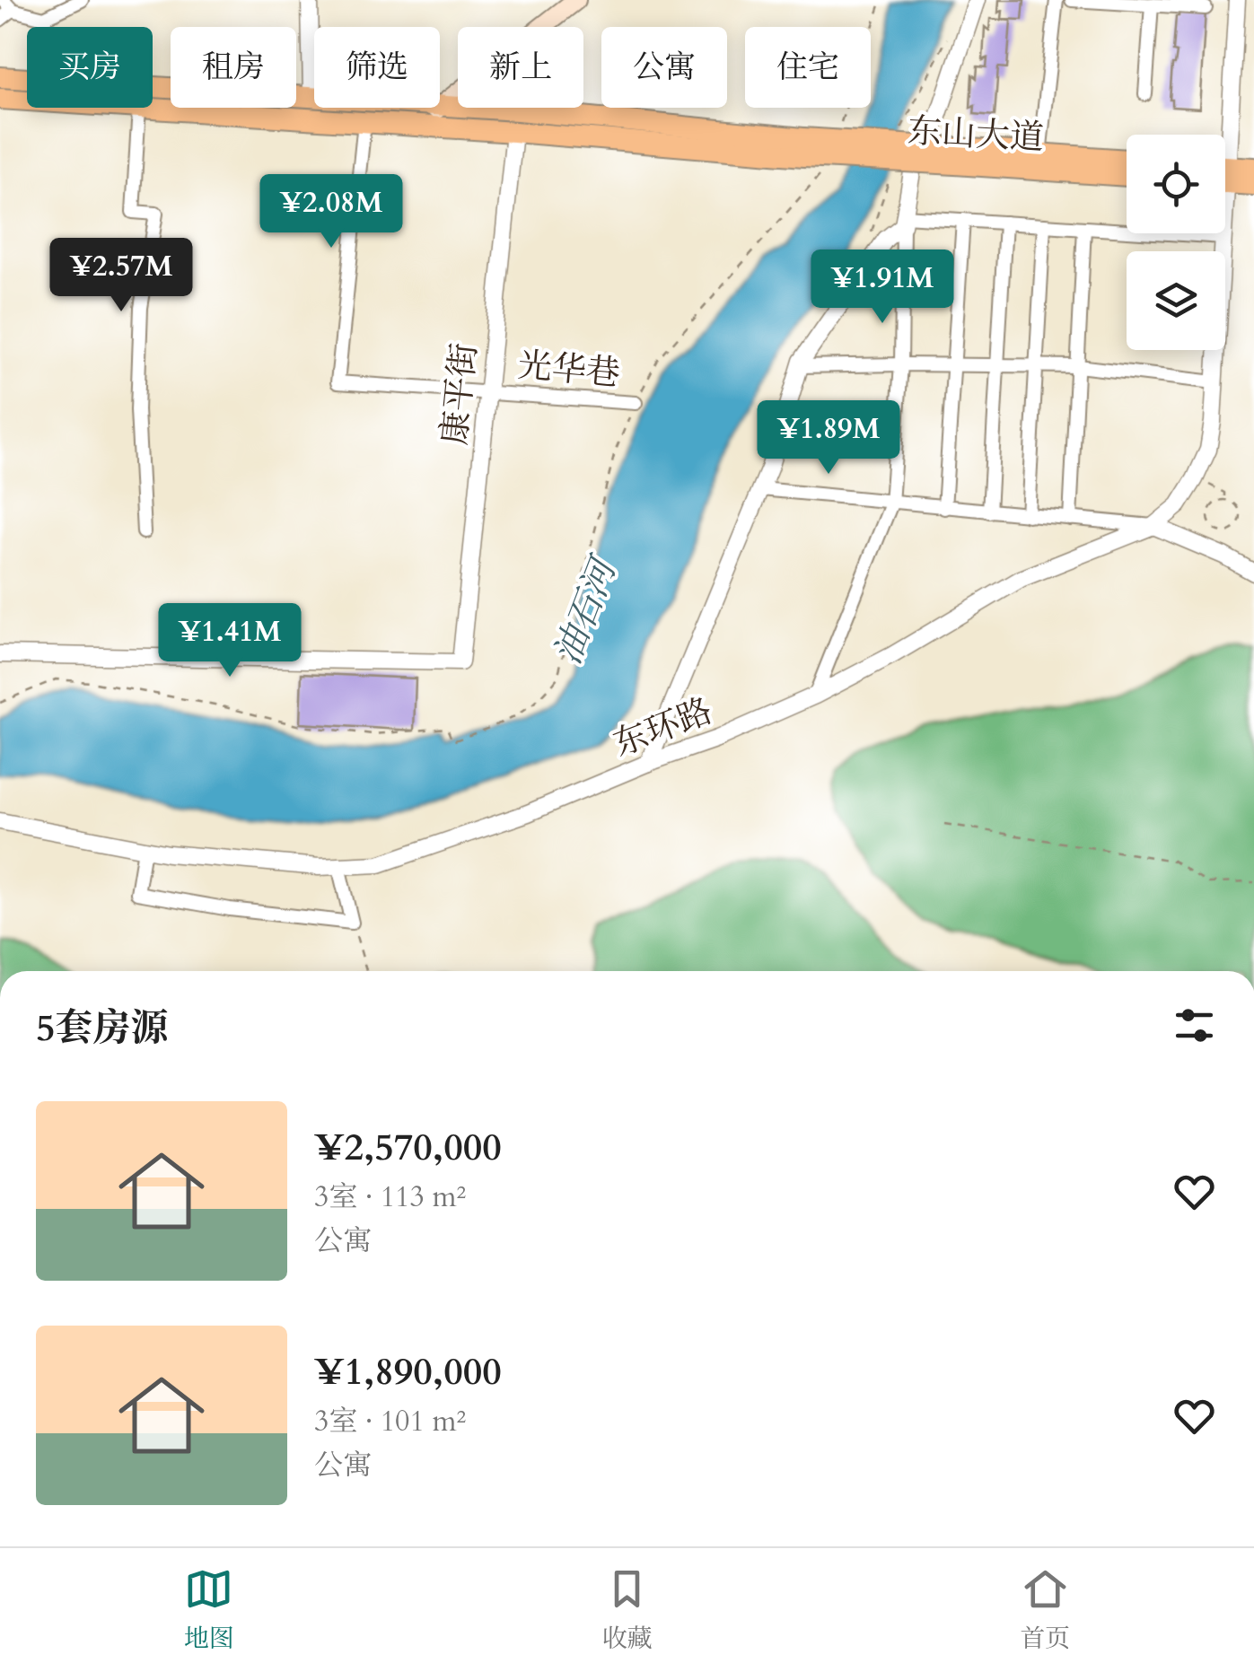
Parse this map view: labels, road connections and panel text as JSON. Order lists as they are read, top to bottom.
{
  "streets": {
    "main road": ["东山大道"],
    "street": ["光华巷", "康平街", "东环路"]
  },
  "crossings": [
    ["东山大道", "光华巷"],
    ["东山大道", "康平街"],
    ["光华巷", "康平街"]
  ],
  "water": ["油石河"],
  "page": {
    "chip": [
      "买房",
      "租房",
      "筛选",
      "新上",
      "公寓",
      "住宅"
    ],
    "price": [
      "¥2.08M",
      "¥2.57M",
      "¥1.91M",
      "¥1.89M",
      "¥1.41M"
    ],
    "heading": "5套房源",
    "list": [
      {
        "name": "¥2,570,000",
        "note": "3室 · 113 m² · 公寓"
      },
      {
        "name": "¥1,890,000",
        "note": "3室 · 101 m² · 公寓"
      }
    ],
    "tabs": ["地图", "收藏", "首页"]
  }
}
